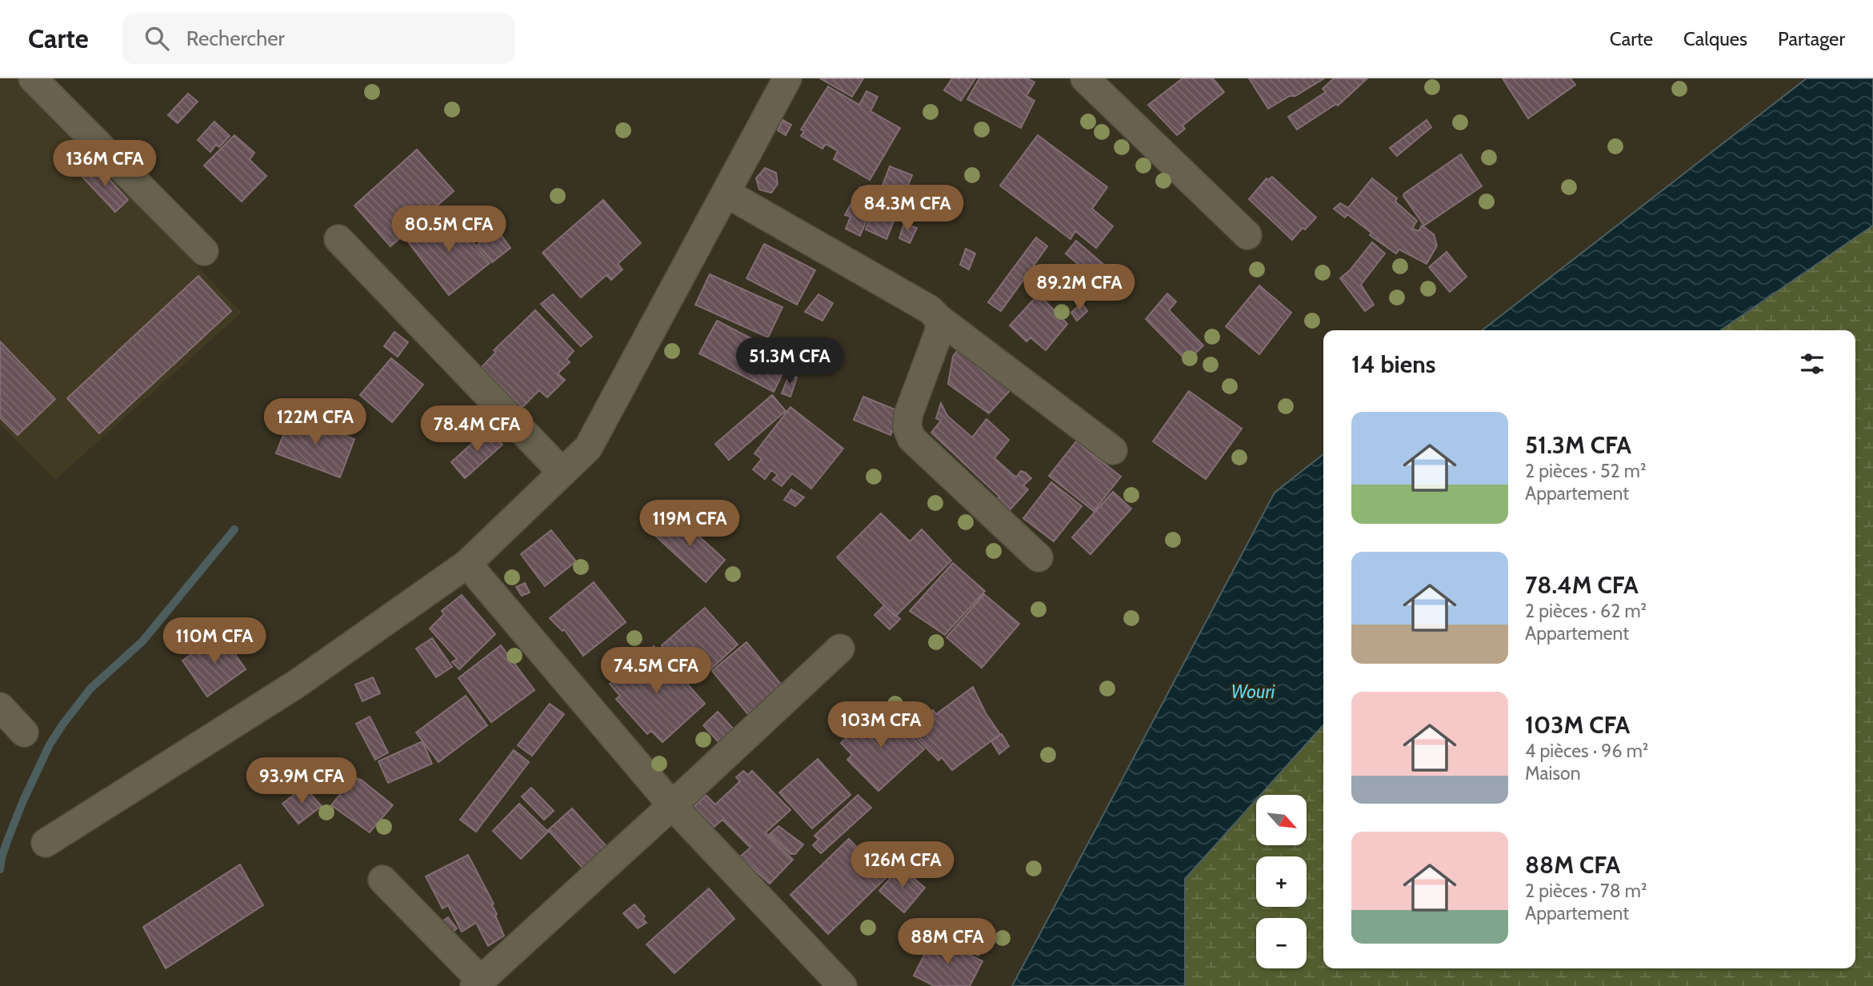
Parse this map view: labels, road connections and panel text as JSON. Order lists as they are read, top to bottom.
{
  "water": ["Wouri"],
  "north": "bottom right",
  "page": {
    "header": "Carte",
    "search": "Rechercher",
    "nav": ["Carte", "Calques", "Partager"],
    "price": [
      "136M CFA",
      "84.3M CFA",
      "80.5M CFA",
      "89.2M CFA",
      "51.3M CFA",
      "122M CFA",
      "78.4M CFA",
      "119M CFA",
      "110M CFA",
      "74.5M CFA",
      "103M CFA",
      "93.9M CFA",
      "126M CFA",
      "88M CFA"
    ],
    "heading": "14 biens",
    "list": [
      {
        "name": "51.3M CFA",
        "note": "2 pièces · 52 m² · Appartement"
      },
      {
        "name": "78.4M CFA",
        "note": "2 pièces · 62 m² · Appartement"
      },
      {
        "name": "103M CFA",
        "note": "4 pièces · 96 m² · Maison"
      },
      {
        "name": "88M CFA",
        "note": "2 pièces · 78 m² · Appartement"
      }
    ],
    "map_buttons": ["+", "−"]
  }
}
